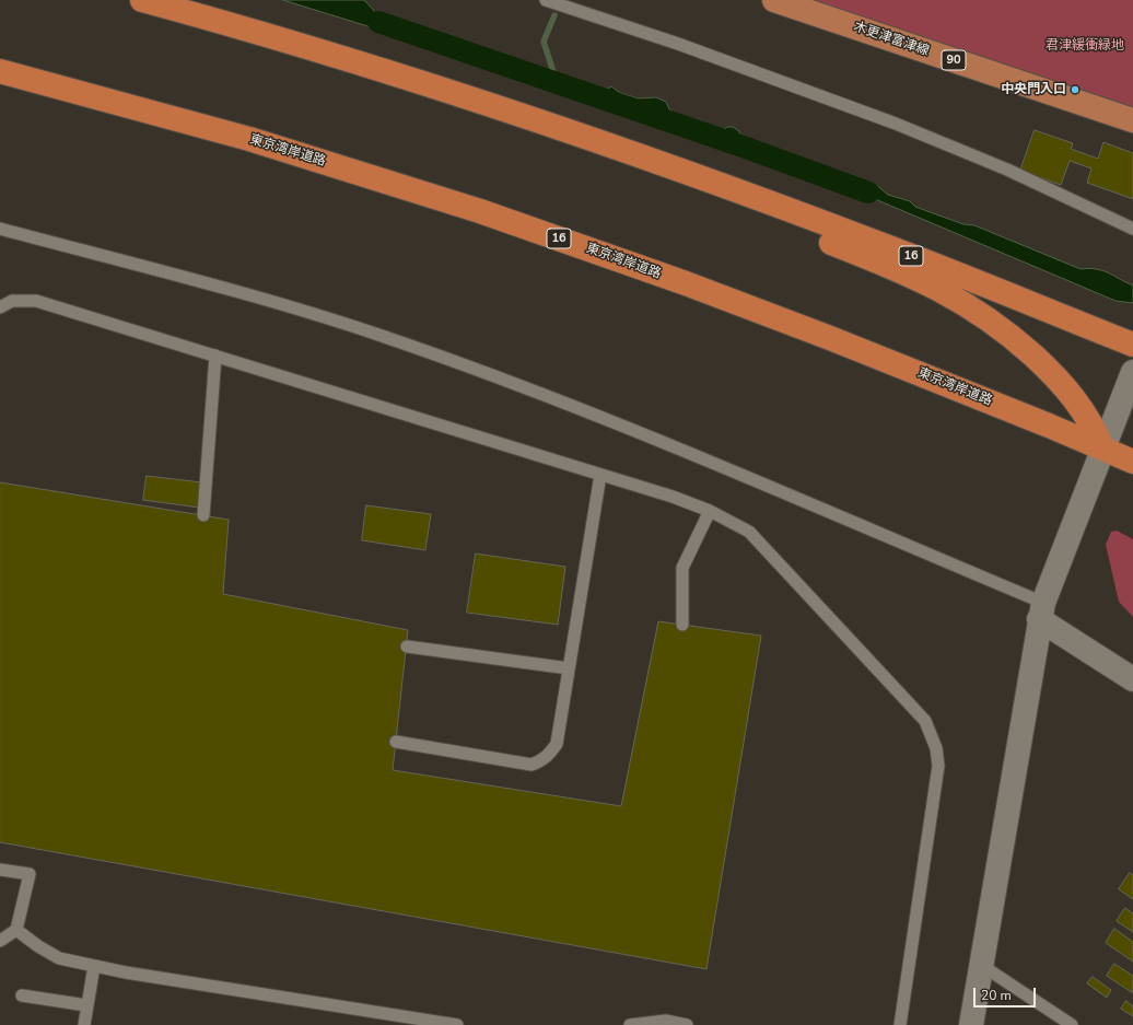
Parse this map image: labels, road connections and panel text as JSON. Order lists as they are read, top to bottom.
{
  "streets": {
    "highway": ["東京湾岸道路", "16"],
    "main road": ["木更津富津線", "90"]
  },
  "parks": ["君津緩衝緑地"],
  "places": ["中央門入口"],
  "scale_bar": "20 m"
}
